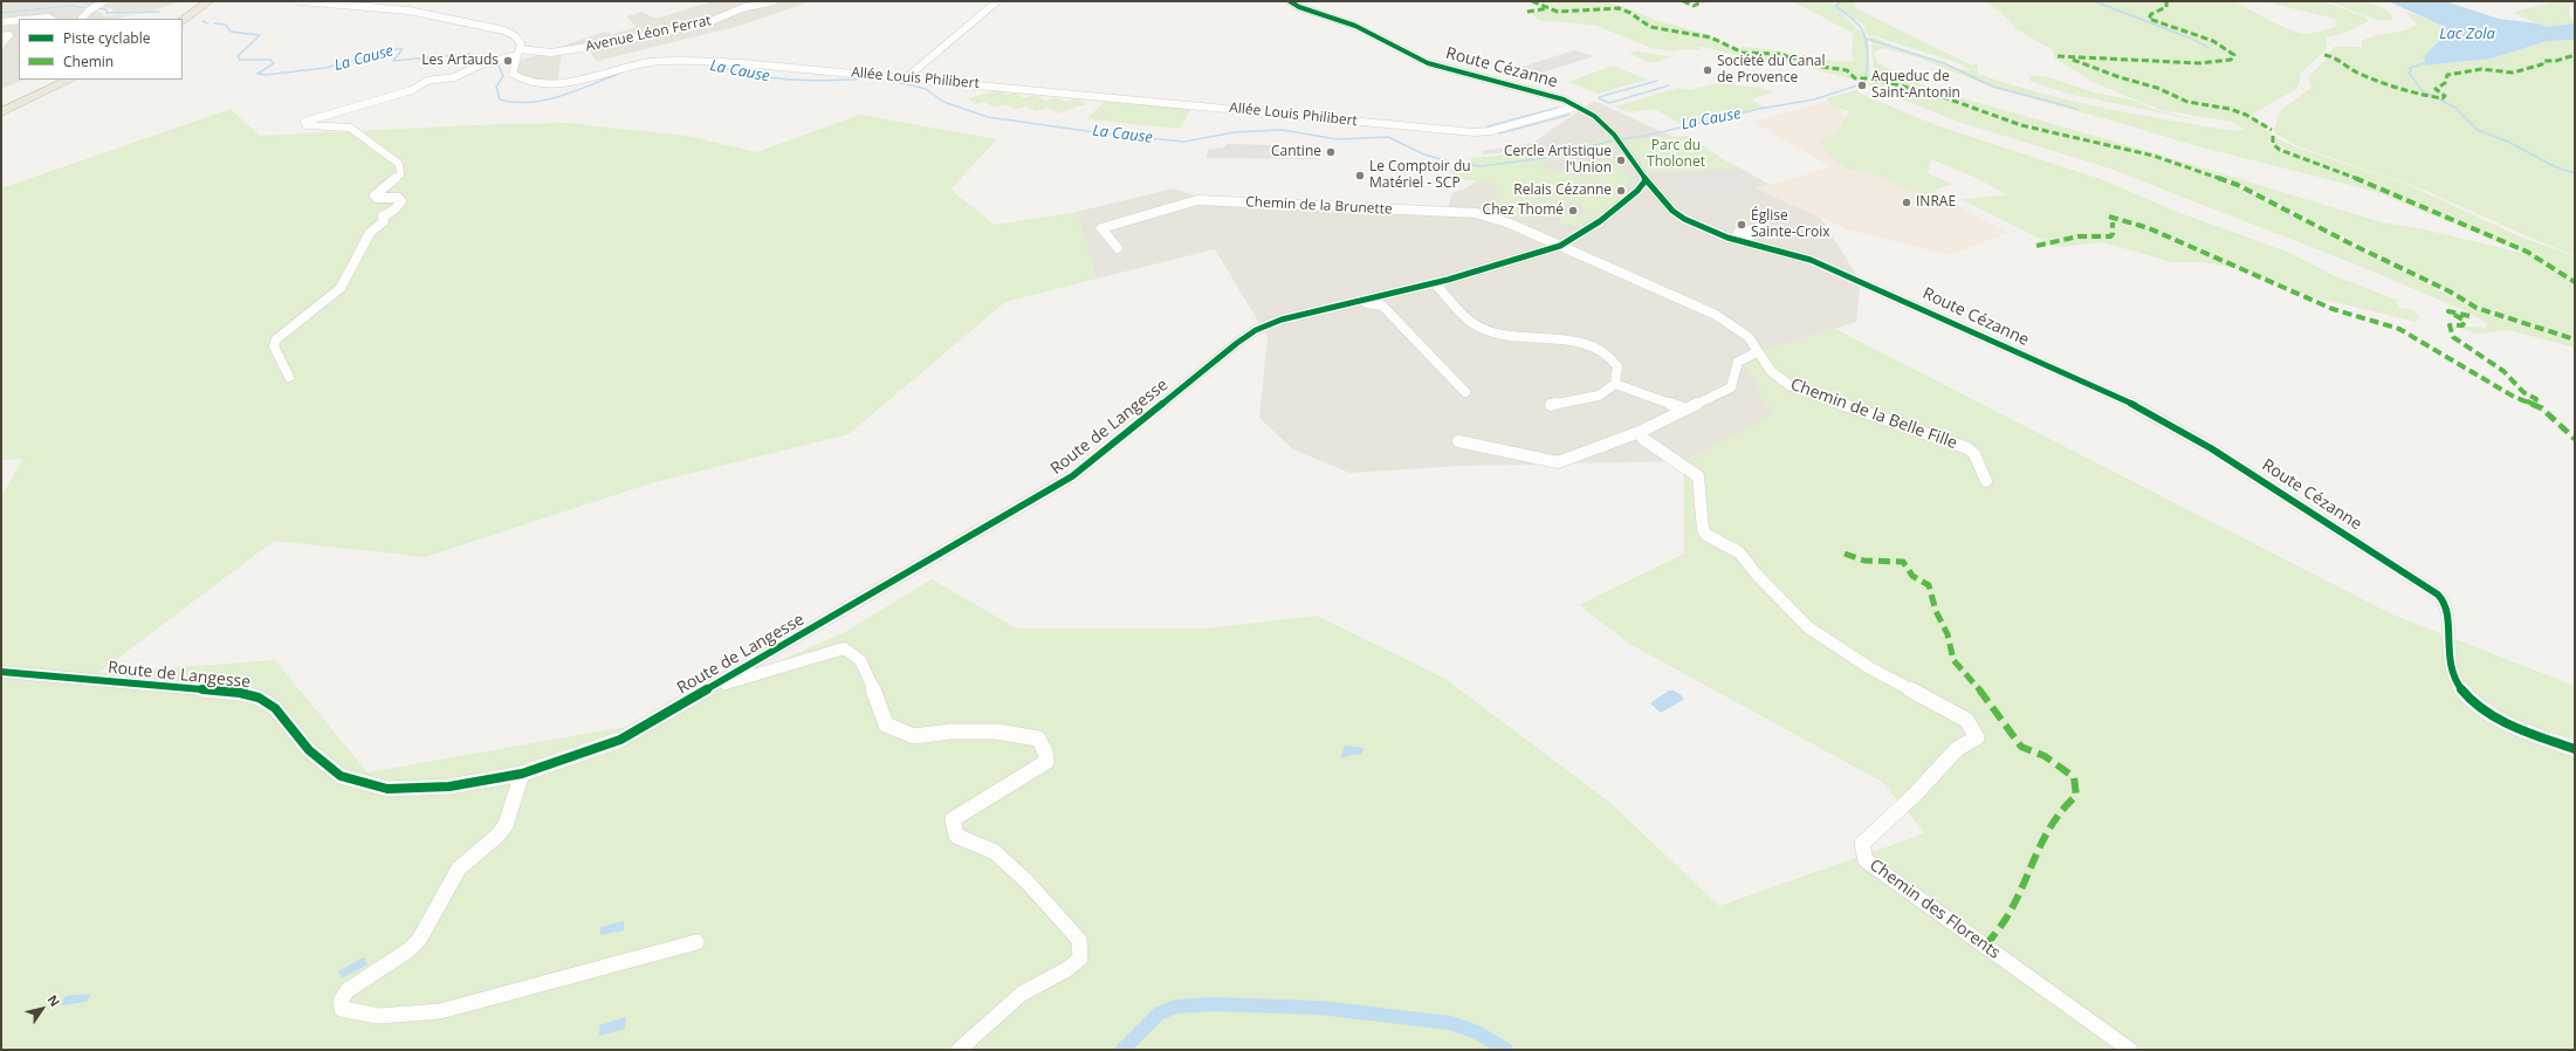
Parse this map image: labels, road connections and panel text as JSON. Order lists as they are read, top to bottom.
{
  "streets": {
    "street": [
      "Avenue Léon Ferrat",
      "Route Cézanne",
      "Allée Louis Philibert",
      "Chemin de la Brunette",
      "Chemin de la Belle Fille",
      "Route de Langesse",
      "Chemin des Florents"
    ]
  },
  "crossings": [
    ["Route Cézanne", "Allée Louis Philibert"],
    ["Route Cézanne", "Route de Langesse"],
    ["Chemin de la Brunette", "Chemin de la Belle Fille"],
    ["Chemin de la Brunette", "Route de Langesse"],
    ["Chemin de la Belle Fille", "Route de Langesse"]
  ],
  "water": ["Lac Zola", "La Cause"],
  "parks": ["Parc du Tholonet"],
  "places": [
    "Les Artauds",
    "Société du Canal de Provence",
    "Aqueduc de Saint-Antonin",
    "Cantine",
    "Cercle Artistique l'Union",
    "Le Comptoir du Matériel - SCP",
    "Relais Cézanne",
    "INRAE",
    "Chez Thomé",
    "Église Sainte-Croix"
  ],
  "legend": ["Piste cyclable", "Chemin"],
  "north": "top right"
}
